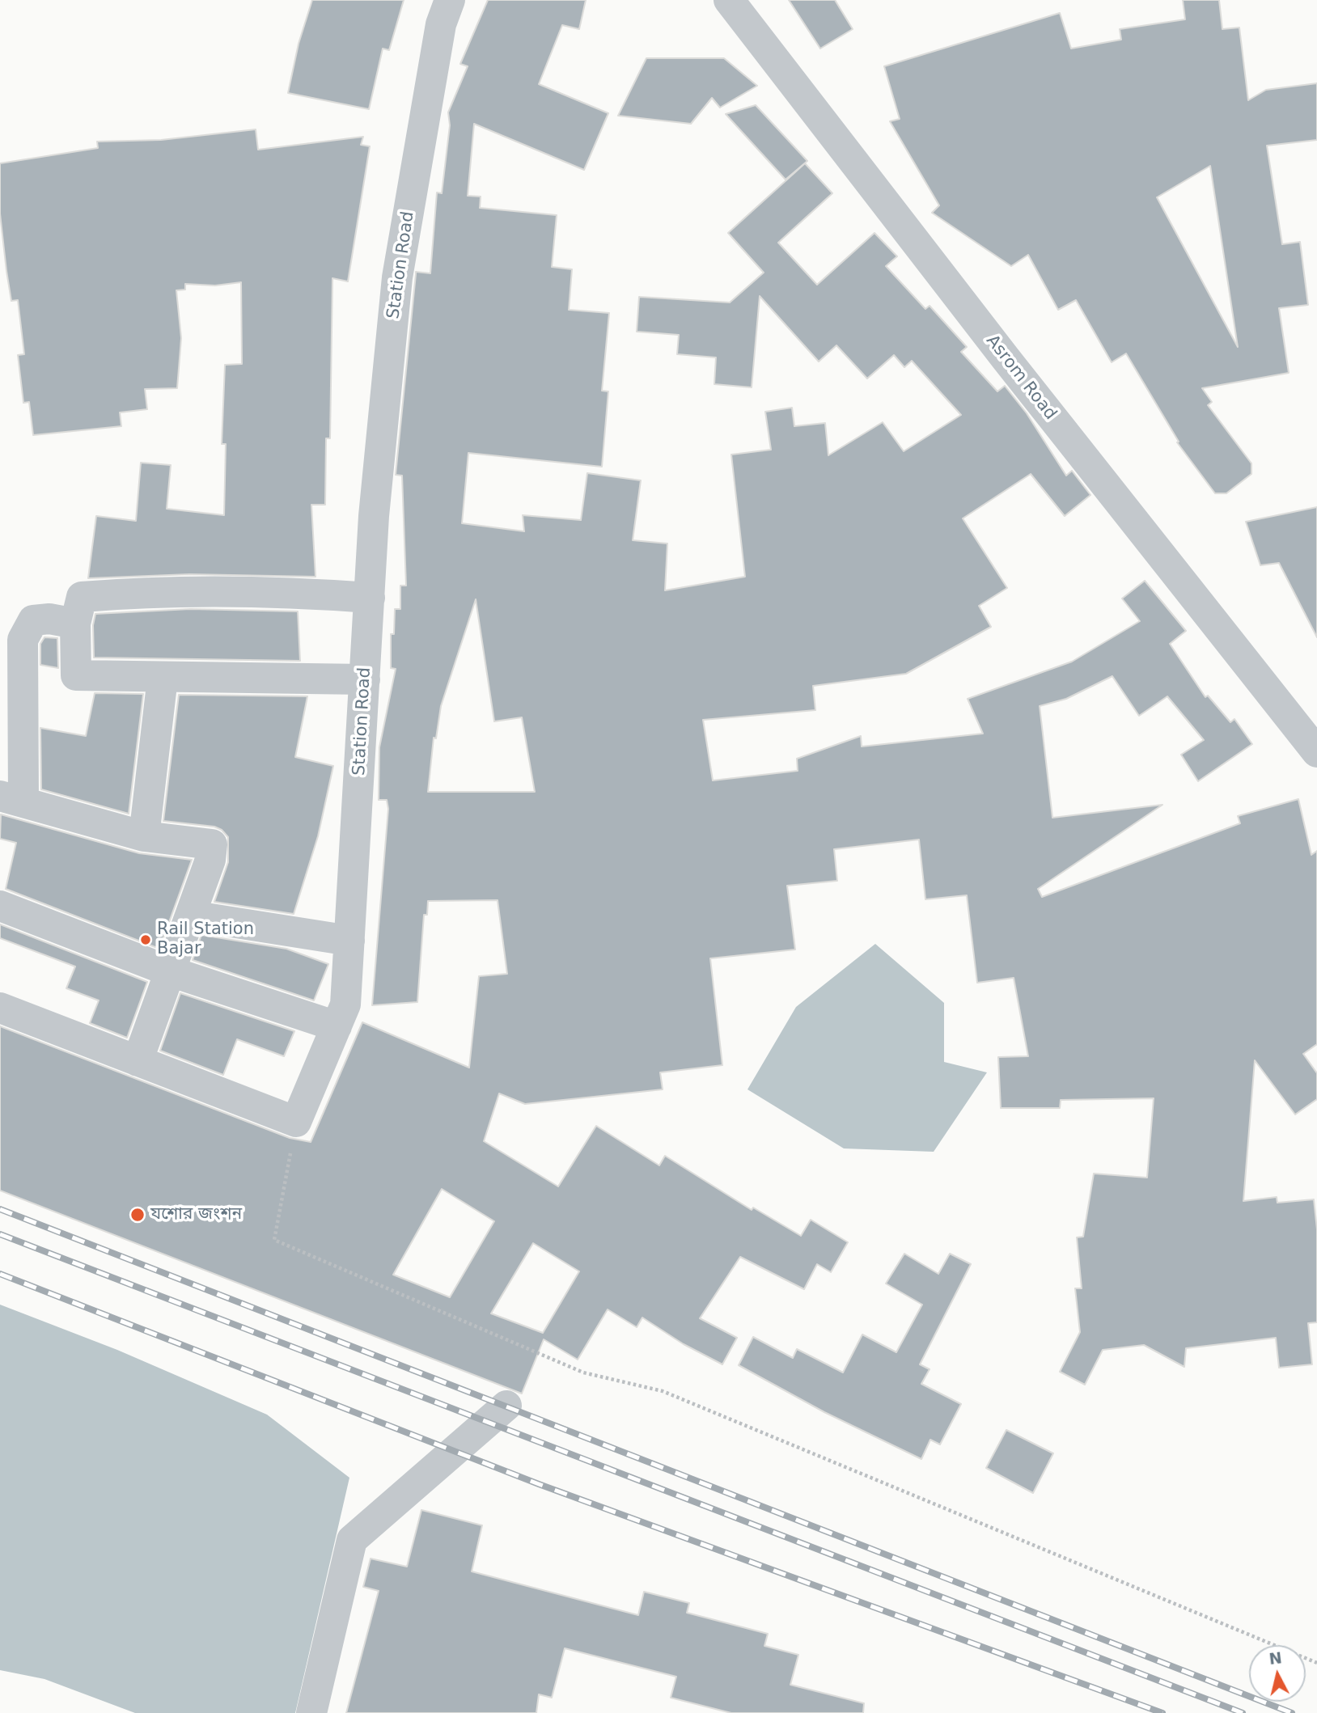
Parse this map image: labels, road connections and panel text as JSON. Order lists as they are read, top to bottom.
{
  "streets": {
    "street": ["Station Road", "Asrom Road"]
  },
  "places": ["Rail Station Bajar", "যশোর জংশন"],
  "north": "top"
}
